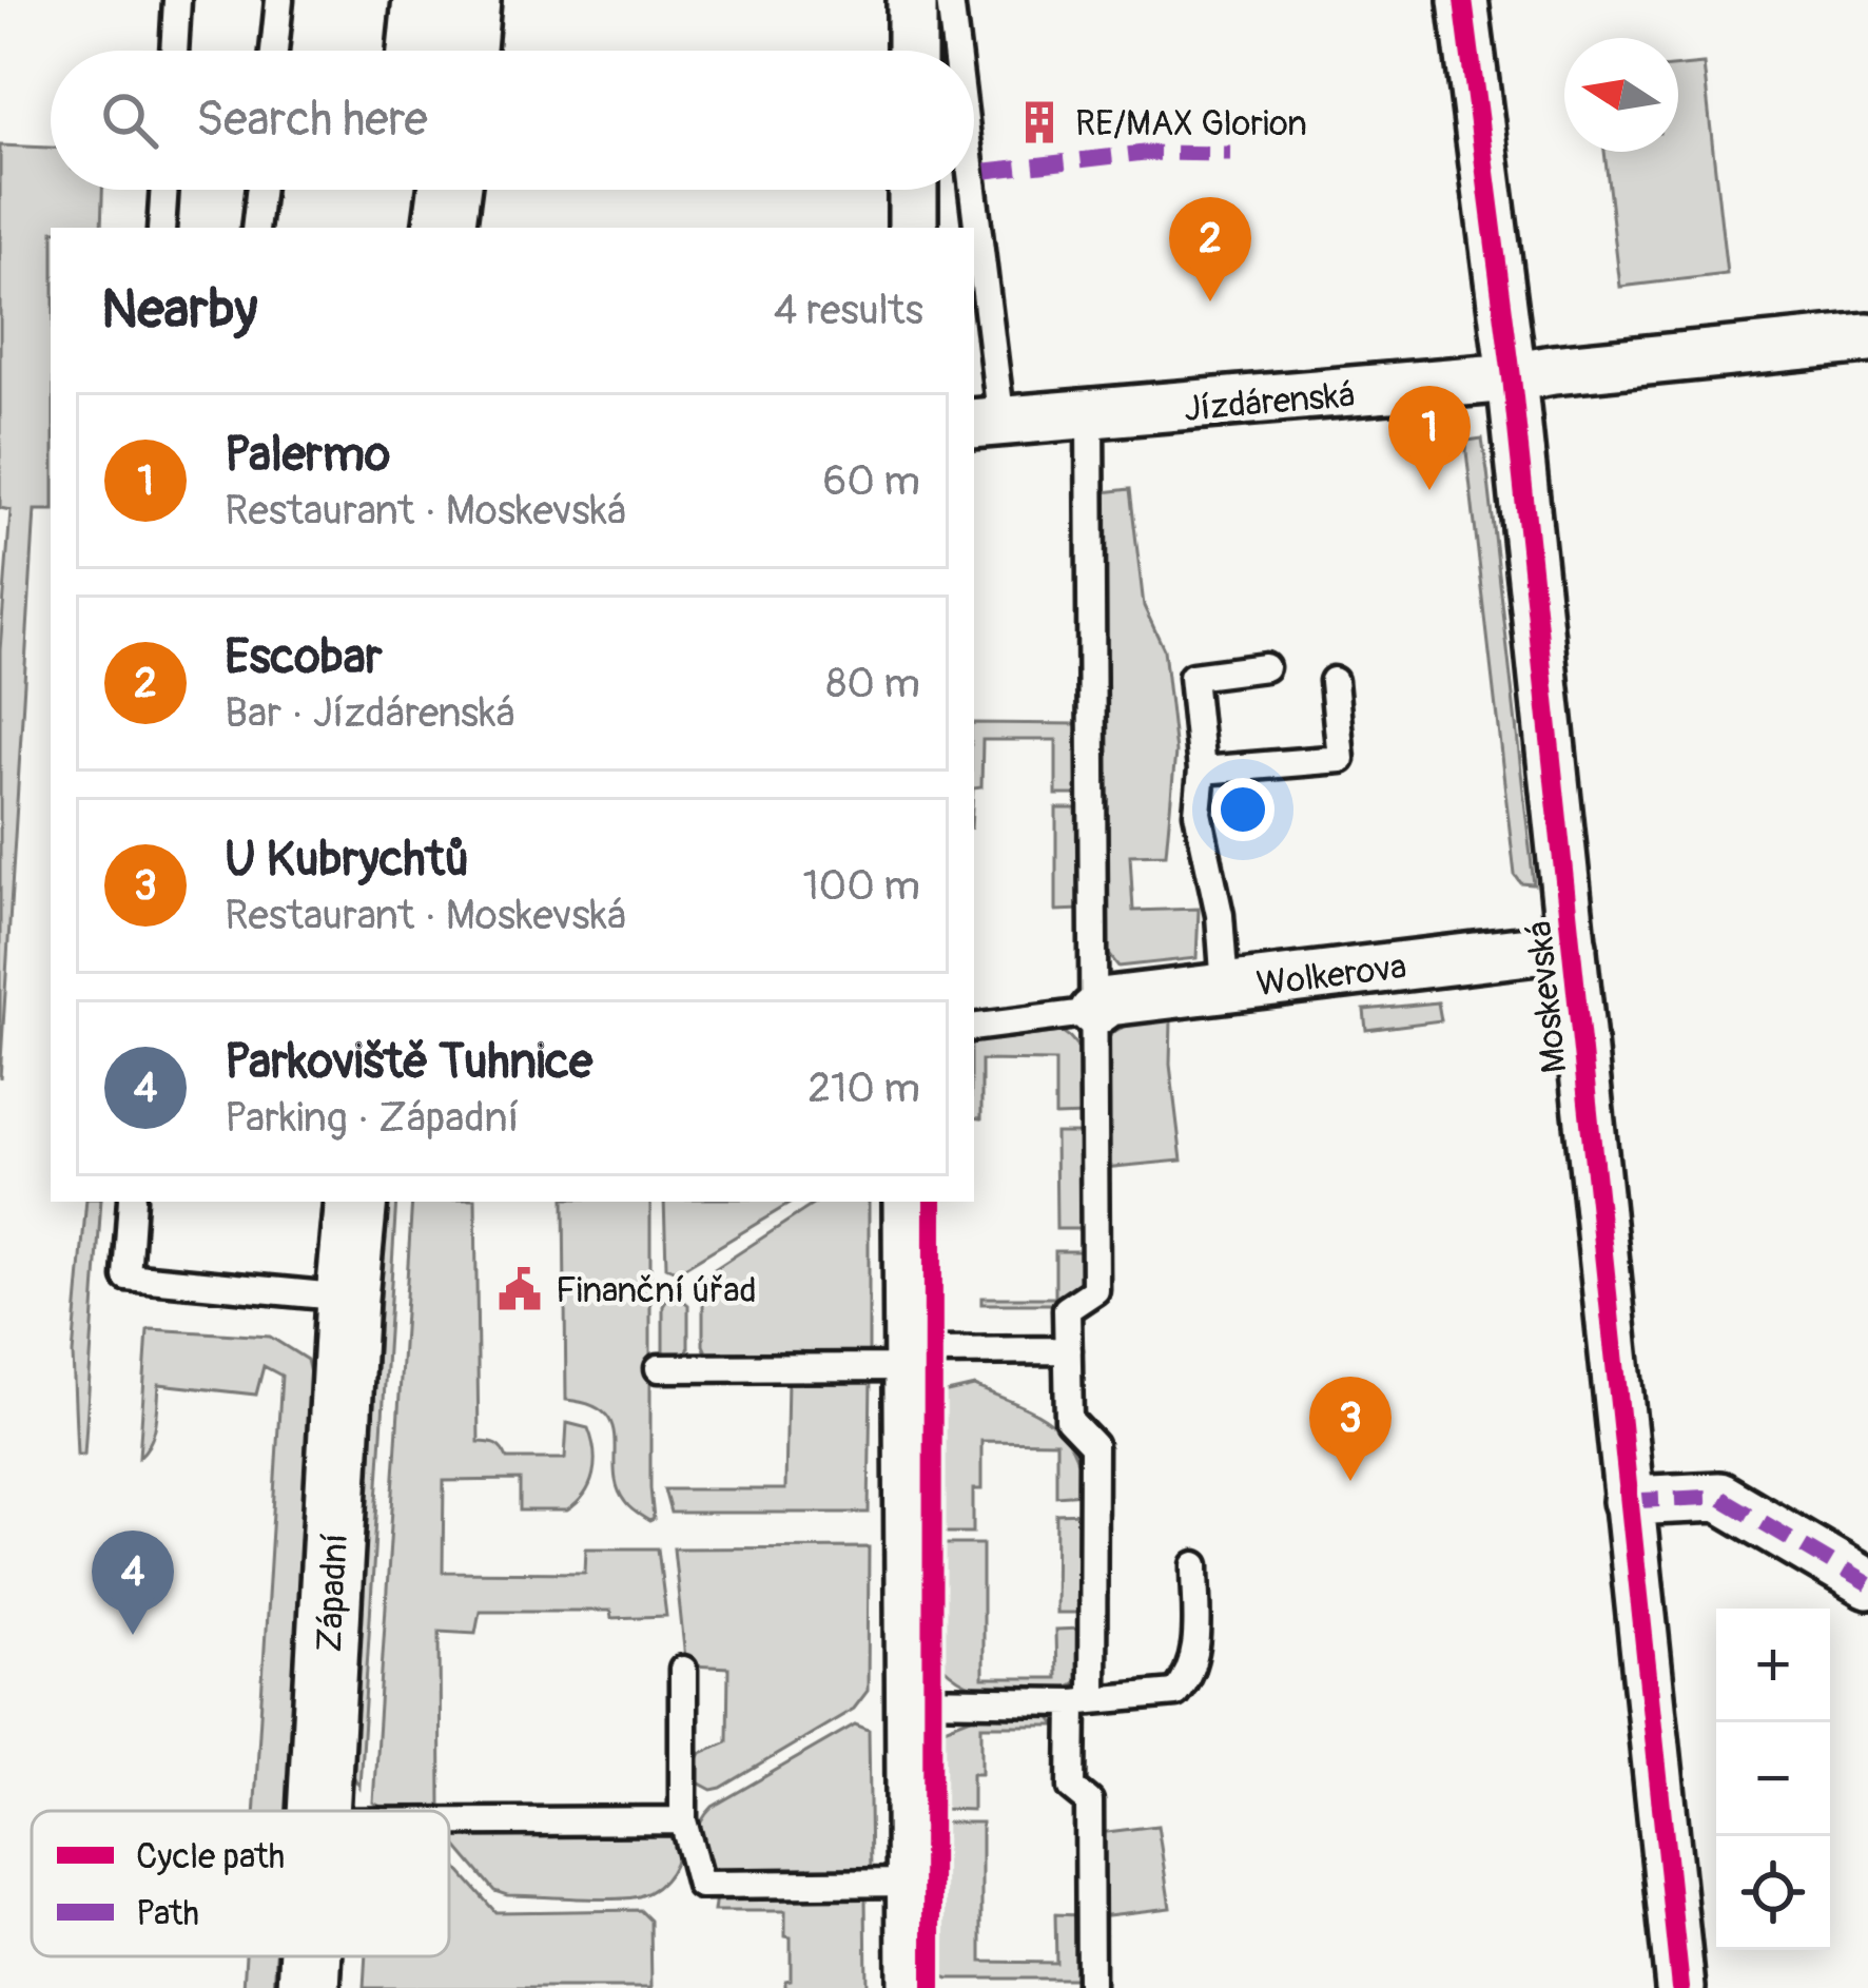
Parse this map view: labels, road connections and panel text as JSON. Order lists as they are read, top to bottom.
{
  "streets": {
    "street": [
      "Jízdárenská",
      "Wolkerova",
      "Moskevská",
      "Západní"
    ]
  },
  "crossings": [
    ["Jízdárenská", "Moskevská"],
    ["Wolkerova", "Moskevská"]
  ],
  "places": {
    "building": ["RE/MAX Glorion"],
    "public building": ["Finanční úřad"]
  },
  "legend": ["Cycle path", "Path"],
  "north": "left",
  "page": {
    "search": "Search here",
    "pins": [
      "2",
      "1",
      "3",
      "4"
    ],
    "heading": ["Nearby", "4 results"],
    "list": [
      {
        "mark": "1",
        "name": "Palermo",
        "note": "Restaurant · Moskevská",
        "value": "60 m"
      },
      {
        "mark": "2",
        "name": "Escobar",
        "note": "Bar · Jízdárenská",
        "value": "80 m"
      },
      {
        "mark": "3",
        "name": "U Kubrychtů",
        "note": "Restaurant · Moskevská",
        "value": "100 m"
      },
      {
        "mark": "4",
        "name": "Parkoviště Tuhnice",
        "note": "Parking · Západní",
        "value": "210 m"
      }
    ],
    "map_buttons": ["+", "−"]
  }
}
